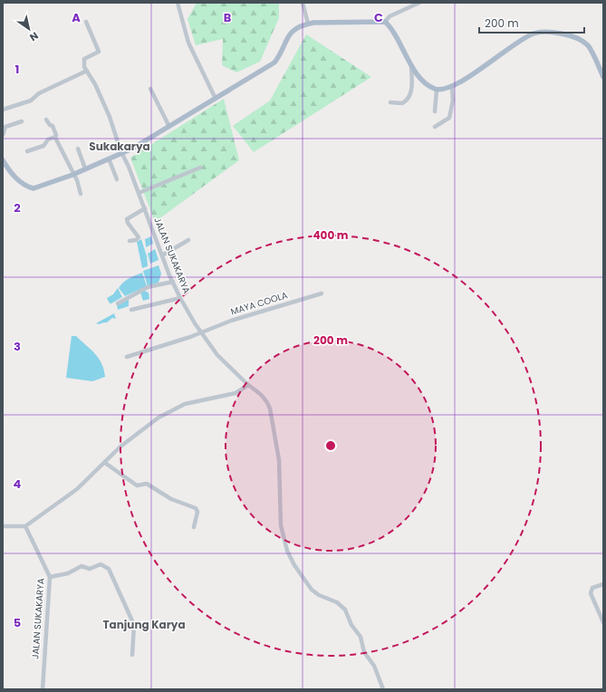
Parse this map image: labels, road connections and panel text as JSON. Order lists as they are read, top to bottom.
{
  "streets": {
    "street": ["JALAN SUKAKARYA", "MAYA COOLA"]
  },
  "crossings": [
    ["JALAN SUKAKARYA", "MAYA COOLA"]
  ],
  "districts": ["Sukakarya", "Tanjung Karya"],
  "scale_bar": "200 m",
  "north": "bottom right",
  "grid": {
    "columns": ["A", "B", "C"],
    "rows": [
      "1",
      "2",
      "3",
      "4",
      "5"
    ]
  },
  "rings": ["400 m", "200 m"]
}
